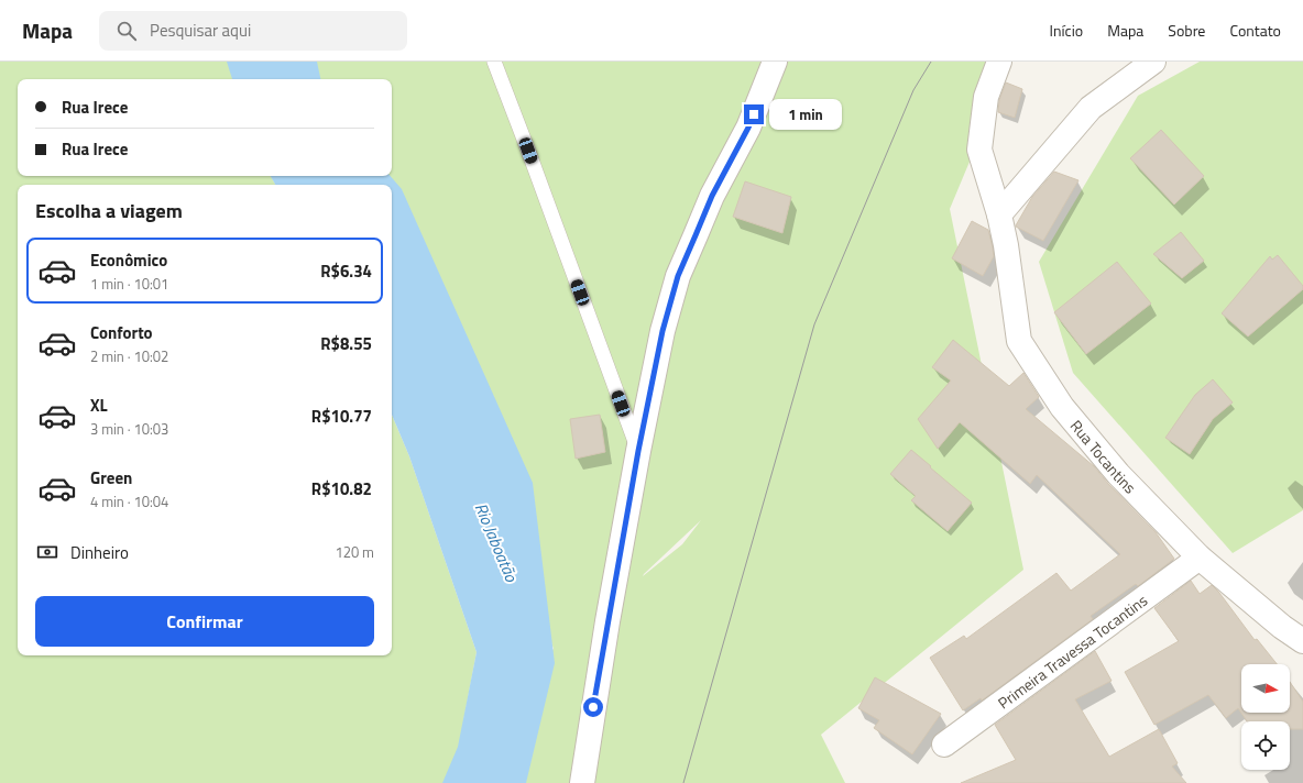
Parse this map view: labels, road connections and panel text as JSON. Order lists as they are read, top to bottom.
{
  "streets": {
    "street": ["Rua Tocantins", "Primeira Travessa Tocantins"]
  },
  "crossings": [
    ["Rua Tocantins", "Primeira Travessa Tocantins"]
  ],
  "water": ["Rio Jaboatão"],
  "north": "right",
  "page": {
    "header": "Mapa",
    "search": "Pesquisar aqui",
    "nav": [
      "Início",
      "Mapa",
      "Sobre",
      "Contato"
    ],
    "banner": ["Rua Irece", "Rua Irece"],
    "bubble": "1 min",
    "heading": "Escolha a viagem",
    "list": [
      {
        "name": "Econômico",
        "note": "1 min · 10:01",
        "value": "R$6.34"
      },
      {
        "name": "Conforto",
        "note": "2 min · 10:02",
        "value": "R$8.55"
      },
      {
        "name": "XL",
        "note": "3 min · 10:03",
        "value": "R$10.77"
      },
      {
        "name": "Green",
        "note": "4 min · 10:04",
        "value": "R$10.82"
      }
    ],
    "pay": ["Dinheiro", "120 m"],
    "buttons": "Confirmar"
  }
}
